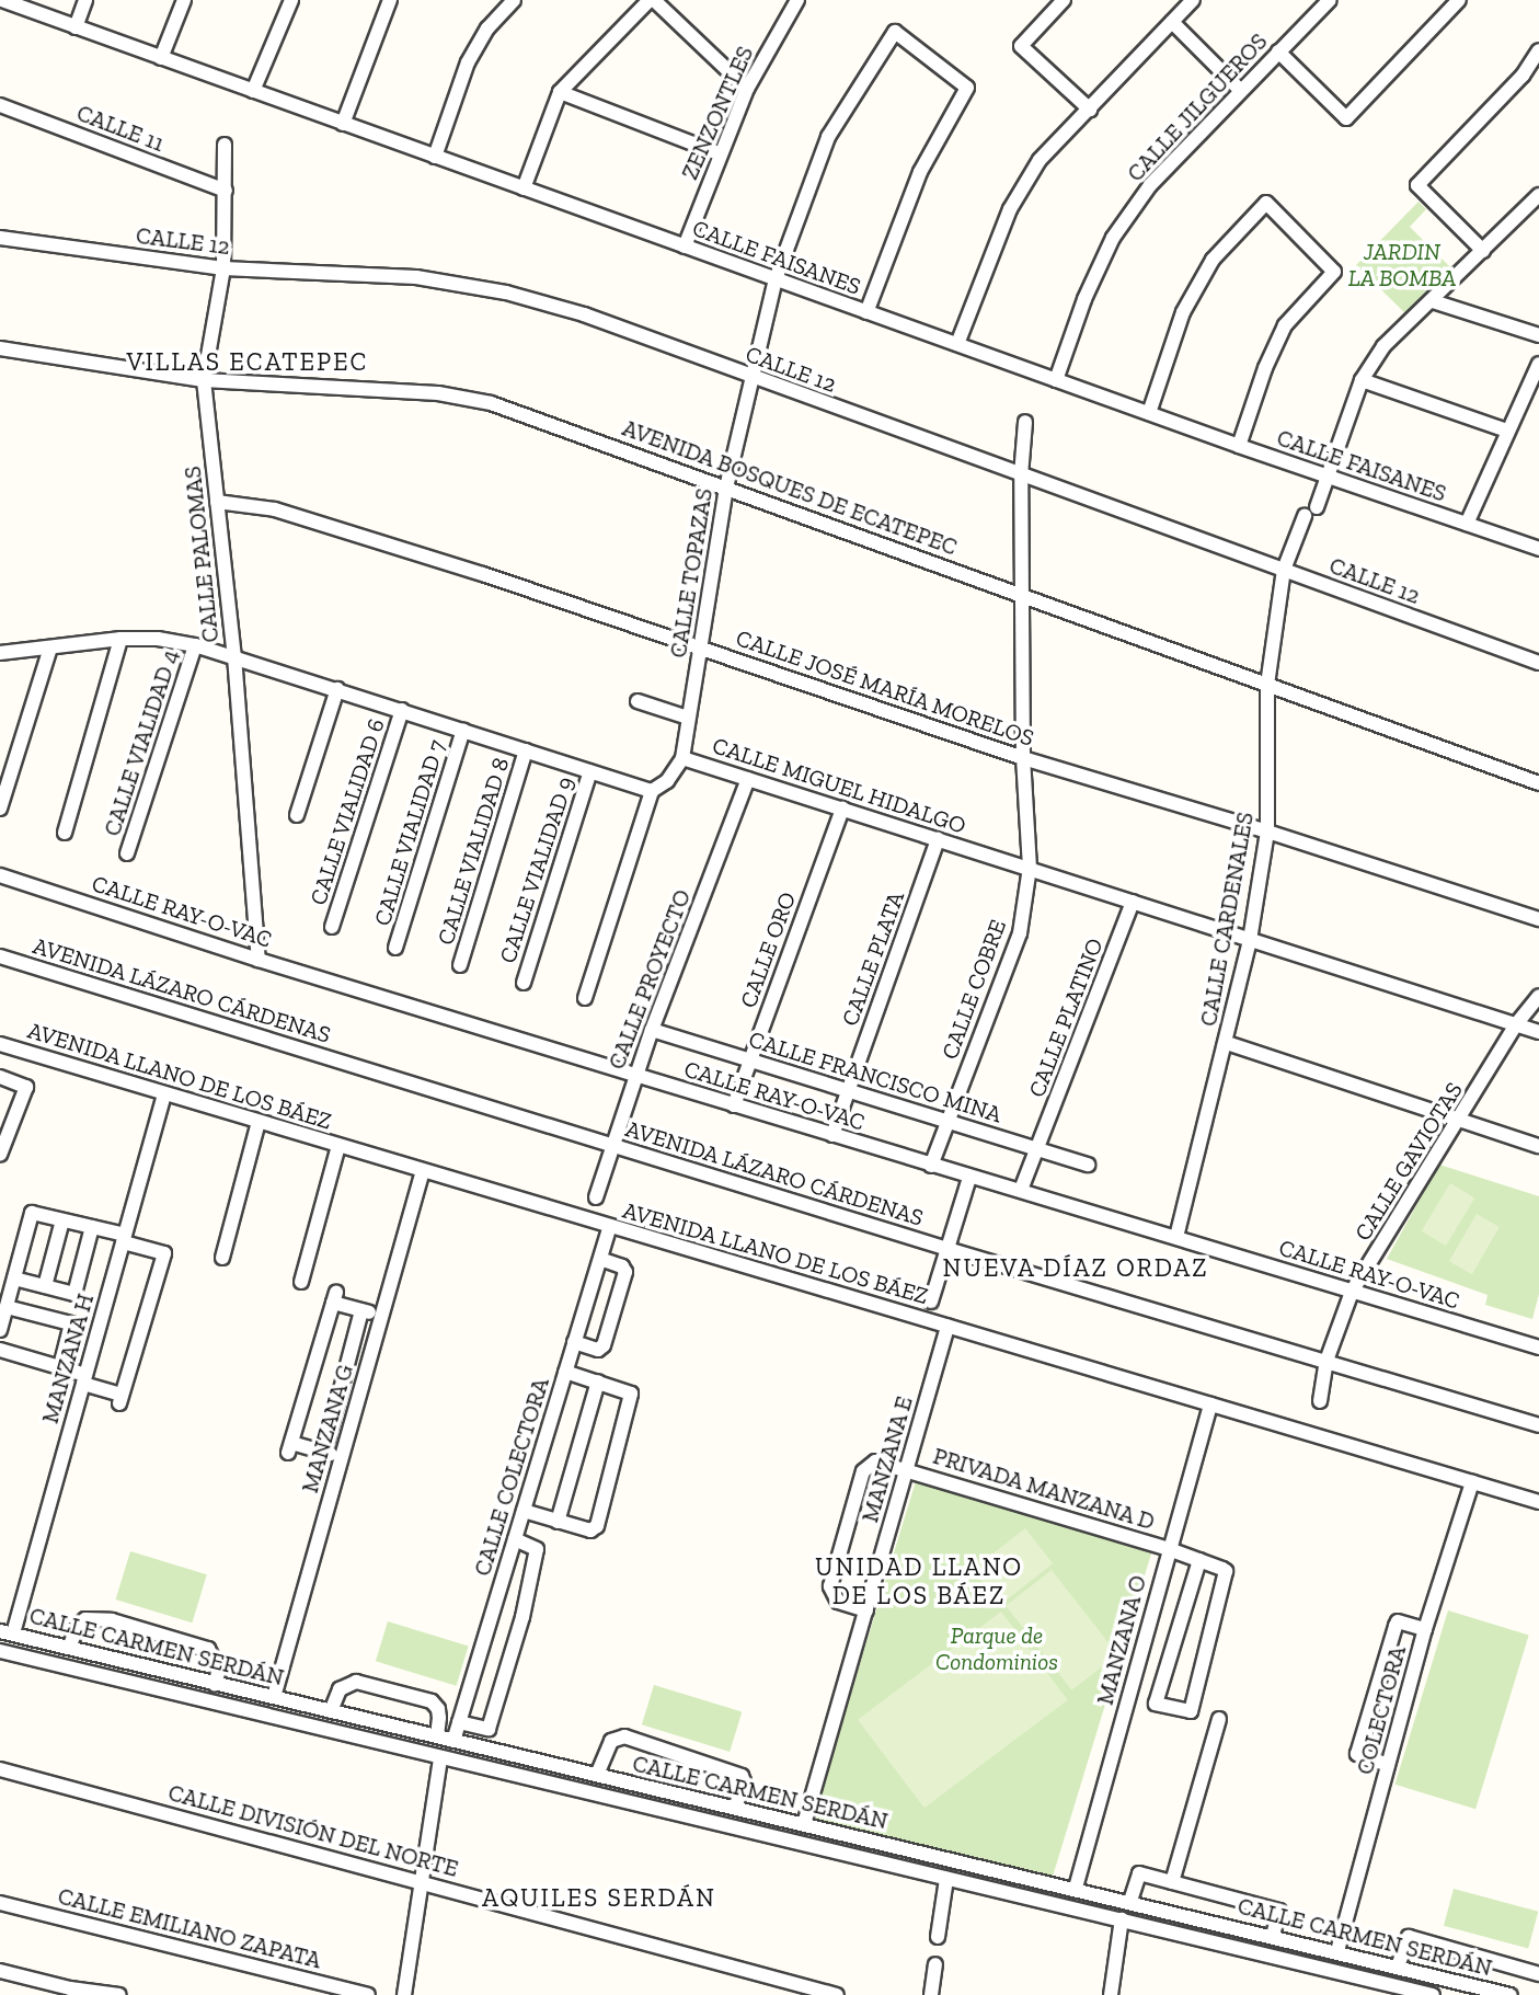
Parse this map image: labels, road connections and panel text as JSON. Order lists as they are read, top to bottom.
{
  "streets": {
    "street": [
      "CALLE JILGUEROS",
      "ZENZONTLES",
      "CALLE 11",
      "CALLE 12",
      "CALLE FAISANES",
      "AVENIDA BOSQUES DE ECATEPEC",
      "CALLE PALOMAS",
      "CALLE TOPAZAS",
      "CALLE JOSÉ MARÍA MORELOS",
      "CALLE VIALIDAD 4",
      "CALLE MIGUEL HIDALGO",
      "CALLE VIALIDAD 6",
      "CALLE VIALIDAD 7",
      "CALLE VIALIDAD 8",
      "CALLE VIALIDAD 9",
      "CALLE RAY-O-VAC",
      "CALLE CARDENALES",
      "CALLE ORO",
      "CALLE PLATA",
      "CALLE PROYECTO",
      "CALLE COBRE",
      "AVENIDA LÁZARO CÁRDENAS",
      "CALLE PLATINO",
      "AVENIDA LLANO DE LOS BÁEZ",
      "CALLE FRANCISCO MINA",
      "CALLE GAVIOTAS",
      "MANZANA H",
      "MANZANA G",
      "MANZANA E",
      "CALLE COLECTORA",
      "PRIVADA MANZANA D",
      "MANZANA O",
      "CALLE CARMEN SERDÁN",
      "COLECTORA",
      "CALLE DIVISIÓN DEL NORTE",
      "CALLE EMILIANO ZAPATA"
    ]
  },
  "crossings": [
    ["CALLE JILGUEROS", "CALLE FAISANES"],
    ["ZENZONTLES", "CALLE FAISANES"],
    ["CALLE 11", "CALLE PALOMAS"],
    ["CALLE 12", "CALLE PALOMAS"],
    ["CALLE 12", "CALLE TOPAZAS"],
    ["CALLE 12", "CALLE CARDENALES"],
    ["CALLE FAISANES", "CALLE TOPAZAS"],
    ["AVENIDA BOSQUES DE ECATEPEC", "CALLE PALOMAS"],
    ["AVENIDA BOSQUES DE ECATEPEC", "CALLE TOPAZAS"],
    ["AVENIDA BOSQUES DE ECATEPEC", "CALLE CARDENALES"],
    ["CALLE PALOMAS", "CALLE JOSÉ MARÍA MORELOS"],
    ["CALLE PALOMAS", "CALLE RAY-O-VAC"],
    ["CALLE TOPAZAS", "CALLE JOSÉ MARÍA MORELOS"],
    ["CALLE TOPAZAS", "CALLE MIGUEL HIDALGO"],
    ["CALLE JOSÉ MARÍA MORELOS", "CALLE CARDENALES"],
    ["CALLE MIGUEL HIDALGO", "CALLE CARDENALES"],
    ["CALLE MIGUEL HIDALGO", "CALLE ORO"],
    ["CALLE MIGUEL HIDALGO", "CALLE PLATA"],
    ["CALLE MIGUEL HIDALGO", "CALLE PROYECTO"],
    ["CALLE MIGUEL HIDALGO", "CALLE COBRE"],
    ["CALLE MIGUEL HIDALGO", "CALLE PLATINO"],
    ["CALLE MIGUEL HIDALGO", "CALLE GAVIOTAS"],
    ["CALLE RAY-O-VAC", "CALLE CARDENALES"],
    ["CALLE RAY-O-VAC", "CALLE ORO"],
    ["CALLE RAY-O-VAC", "CALLE PLATA"],
    ["CALLE RAY-O-VAC", "CALLE PROYECTO"],
    ["CALLE RAY-O-VAC", "CALLE COBRE"],
    ["CALLE RAY-O-VAC", "CALLE PLATINO"],
    ["CALLE RAY-O-VAC", "CALLE GAVIOTAS"],
    ["CALLE ORO", "CALLE FRANCISCO MINA"],
    ["CALLE PLATA", "CALLE FRANCISCO MINA"],
    ["CALLE PROYECTO", "AVENIDA LÁZARO CÁRDENAS"],
    ["CALLE PROYECTO", "CALLE FRANCISCO MINA"],
    ["CALLE COBRE", "CALLE FRANCISCO MINA"],
    ["AVENIDA LÁZARO CÁRDENAS", "CALLE GAVIOTAS"],
    ["CALLE PLATINO", "CALLE FRANCISCO MINA"],
    ["AVENIDA LLANO DE LOS BÁEZ", "MANZANA H"],
    ["AVENIDA LLANO DE LOS BÁEZ", "MANZANA G"],
    ["AVENIDA LLANO DE LOS BÁEZ", "MANZANA E"],
    ["AVENIDA LLANO DE LOS BÁEZ", "CALLE COLECTORA"],
    ["AVENIDA LLANO DE LOS BÁEZ", "MANZANA O"],
    ["AVENIDA LLANO DE LOS BÁEZ", "COLECTORA"],
    ["MANZANA H", "CALLE CARMEN SERDÁN"],
    ["MANZANA G", "CALLE CARMEN SERDÁN"],
    ["MANZANA E", "PRIVADA MANZANA D"],
    ["MANZANA E", "CALLE CARMEN SERDÁN"],
    ["CALLE COLECTORA", "CALLE CARMEN SERDÁN"],
    ["PRIVADA MANZANA D", "MANZANA O"],
    ["MANZANA O", "CALLE CARMEN SERDÁN"],
    ["CALLE CARMEN SERDÁN", "COLECTORA"]
  ],
  "districts": [
    "VILLAS ECATEPEC",
    "NUEVA DÍAZ ORDAZ",
    "UNIDAD LLANO DE LOS BÁEZ",
    "AQUILES SERDÁN"
  ],
  "parks": ["JARDIN LA BOMBA", "Parque de Condominios"]
}
